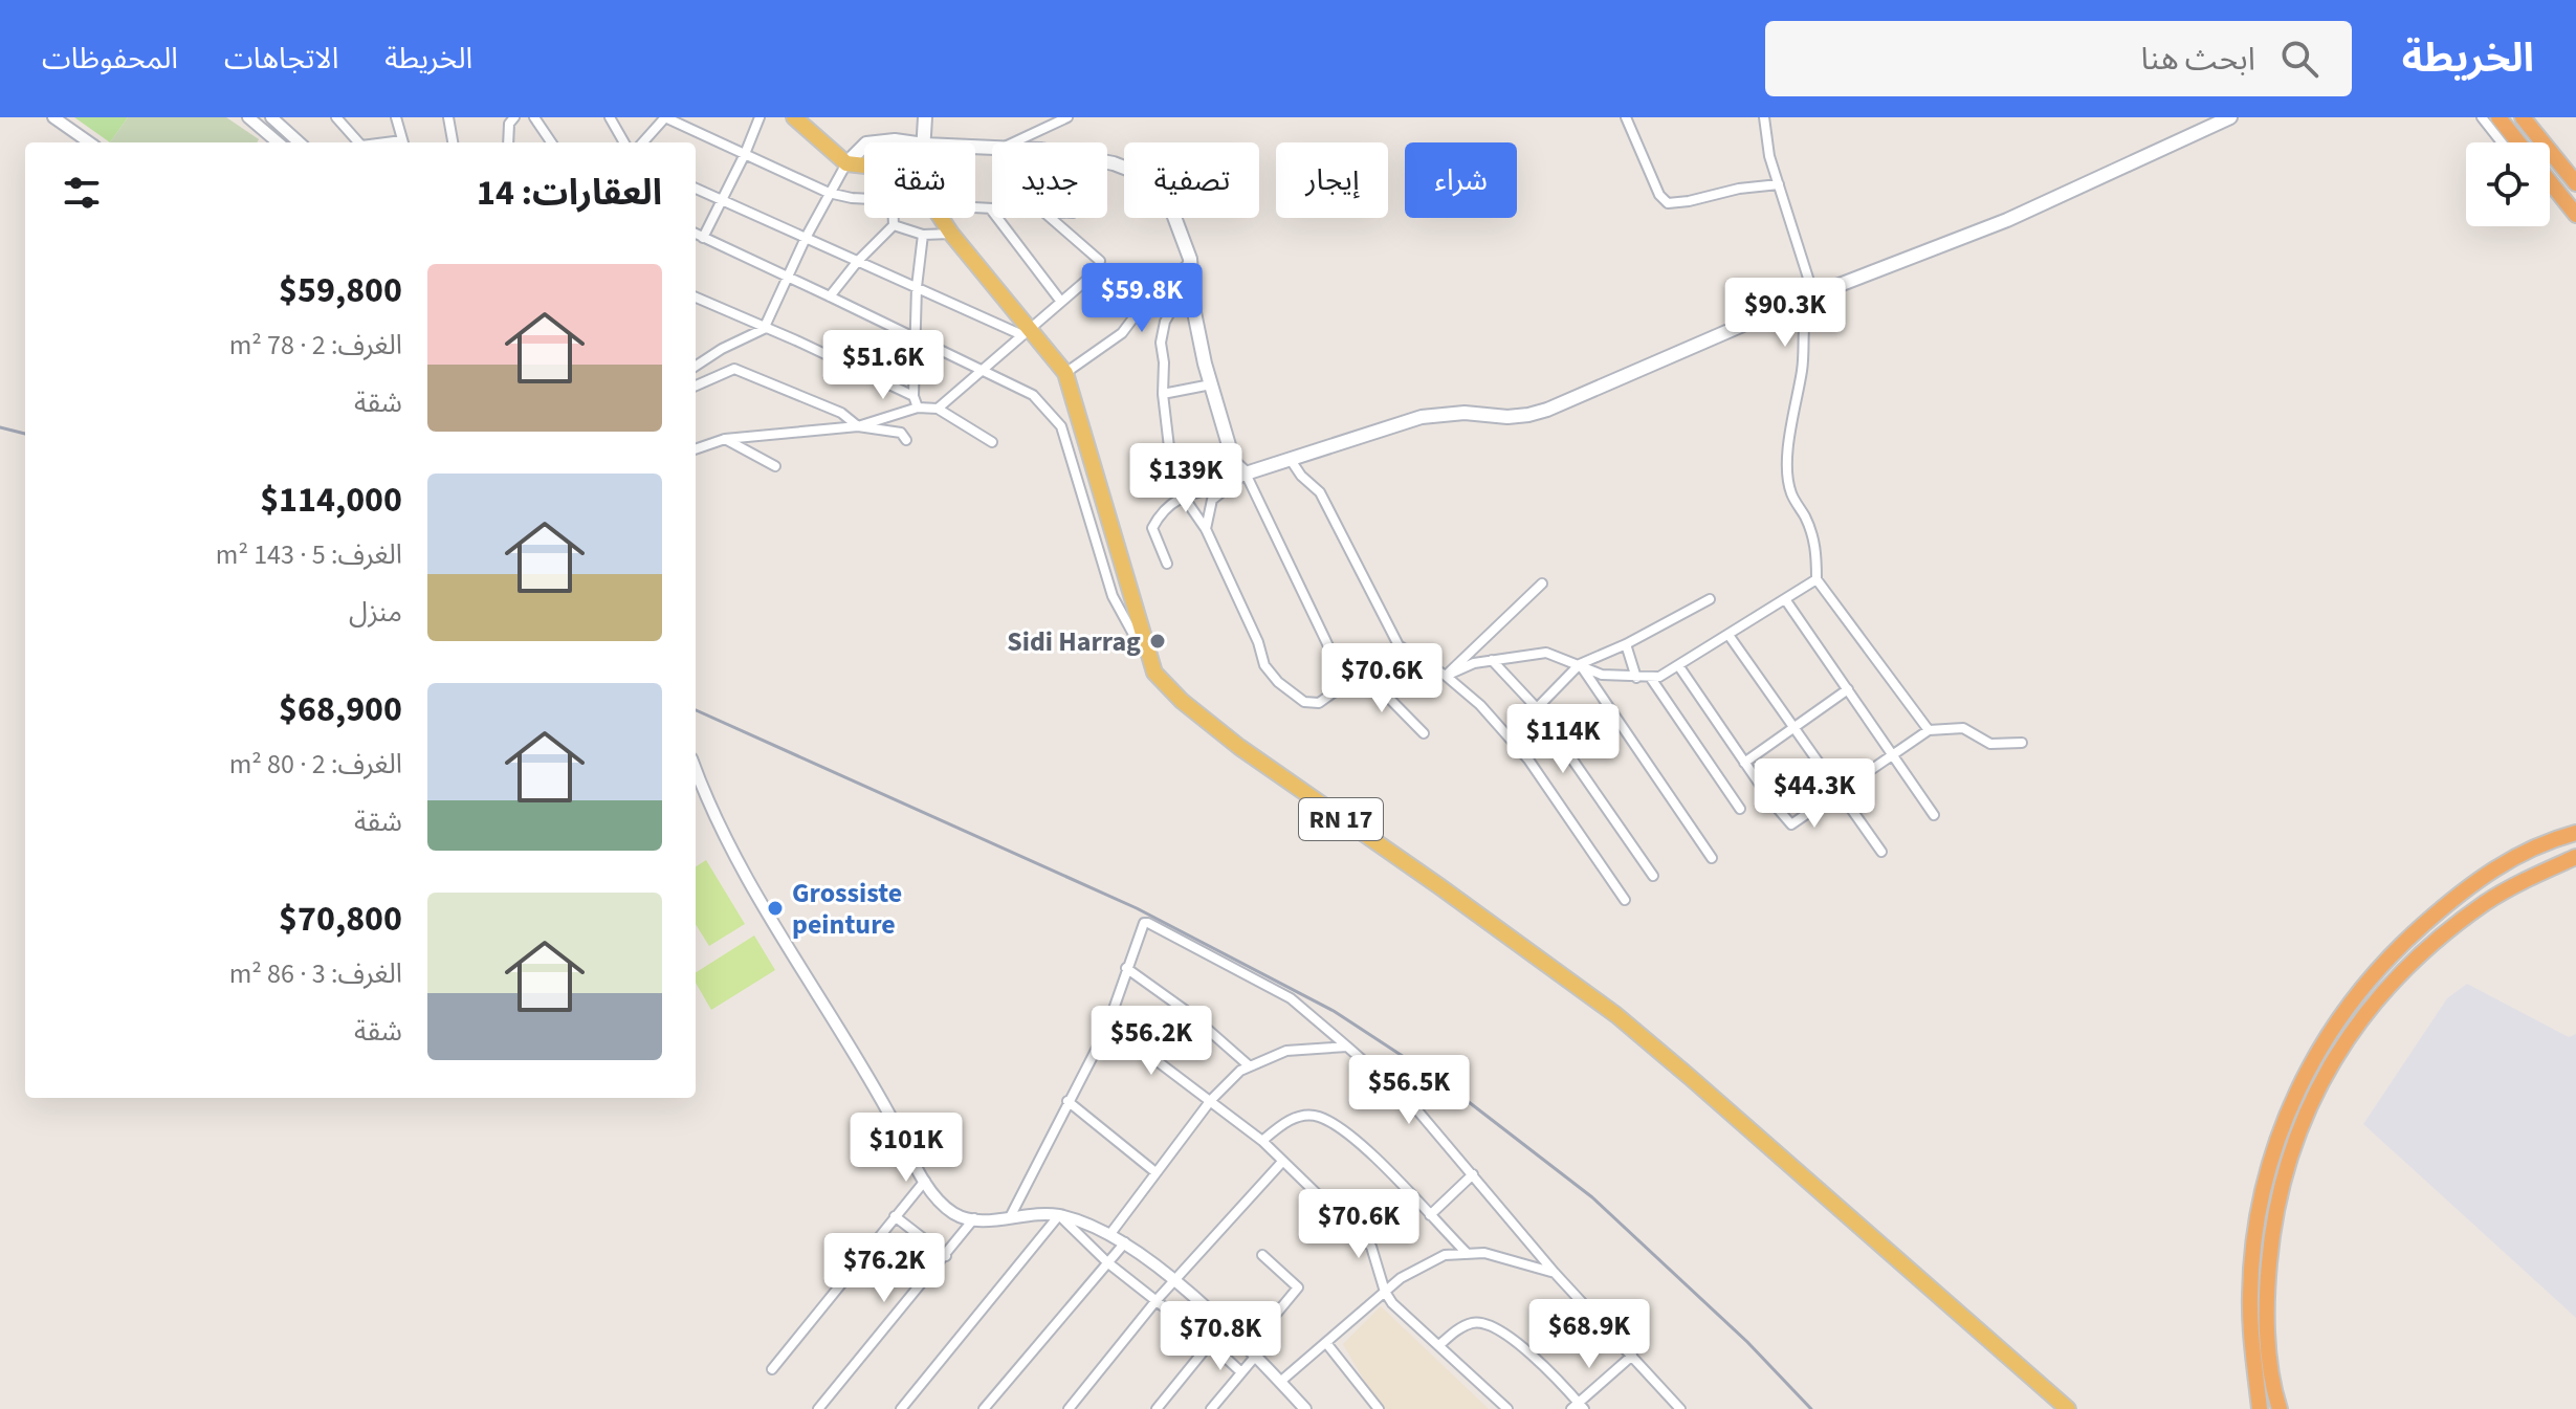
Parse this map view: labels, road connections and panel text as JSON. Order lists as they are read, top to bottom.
{
  "streets": {
    "main road": ["RN 17"]
  },
  "places": ["Sidi Harrag", "Grossiste peinture"],
  "page": {
    "header": "الخريطة",
    "search": "ابحث هنا",
    "nav": ["الخريطة", "الاتجاهات", "المحفوظات"],
    "chip": [
      "شراء",
      "إيجار",
      "تصفية",
      "جديد",
      "شقة"
    ],
    "heading": "العقارات: 14",
    "list": [
      {
        "name": "$59,800",
        "note": "الغرف: 2 · 78 m² · شقة"
      },
      {
        "name": "$114,000",
        "note": "الغرف: 5 · 143 m² · منزل"
      },
      {
        "name": "$68,900",
        "note": "الغرف: 2 · 80 m² · شقة"
      },
      {
        "name": "$70,800",
        "note": "الغرف: 3 · 86 m² · شقة"
      }
    ],
    "price": [
      "$59.8K",
      "$90.3K",
      "$51.6K",
      "$139K",
      "$70.6K",
      "$114K",
      "$44.3K",
      "$56.2K",
      "$56.5K",
      "$101K",
      "$70.6K",
      "$76.2K",
      "$68.9K",
      "$70.8K"
    ]
  }
}
